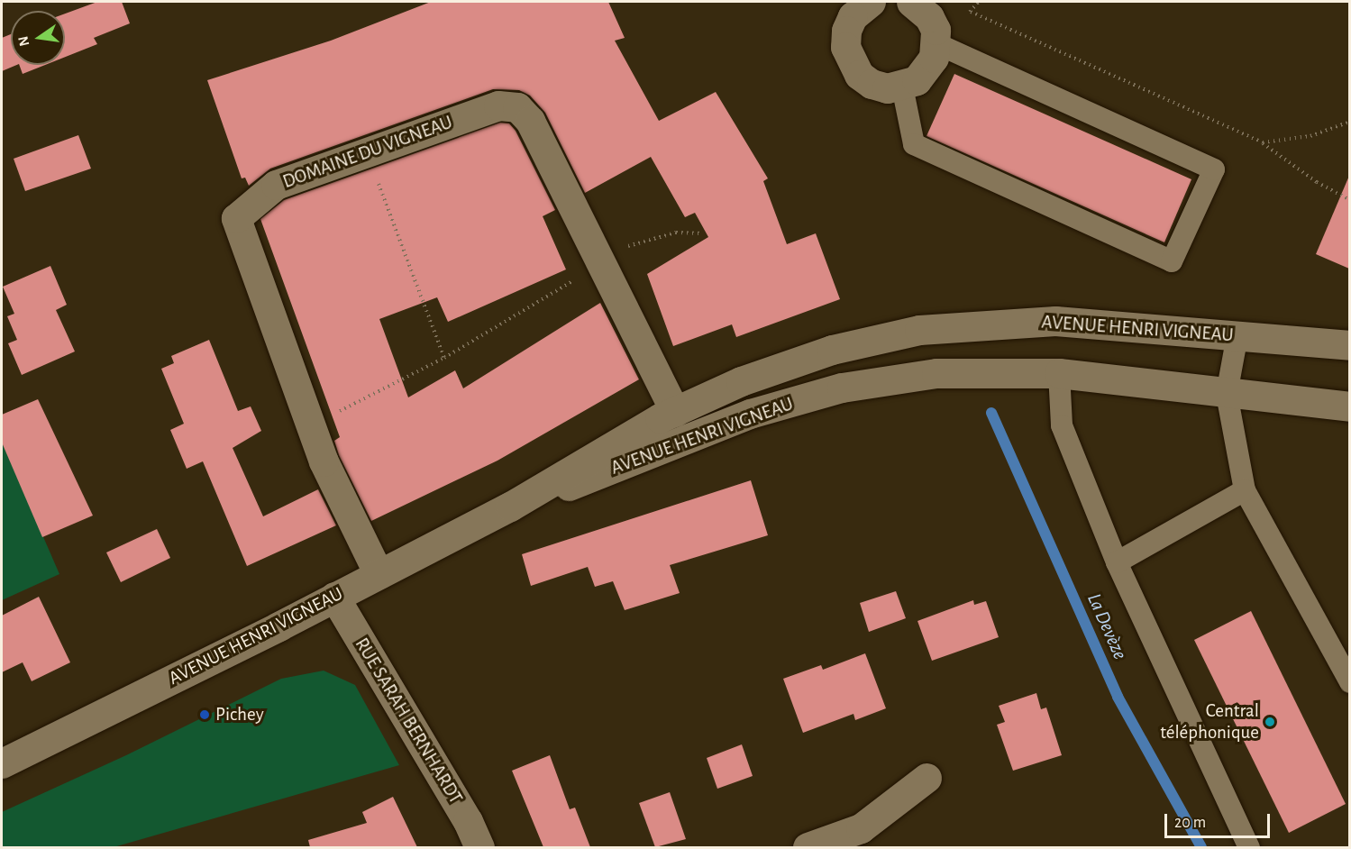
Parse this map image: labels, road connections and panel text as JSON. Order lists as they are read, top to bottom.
{
  "streets": {
    "street": ["DOMAINE DU VIGNEAU", "AVENUE HENRI VIGNEAU", "RUE SARAH BERNHARDT"]
  },
  "crossings": [
    ["DOMAINE DU VIGNEAU", "AVENUE HENRI VIGNEAU"],
    ["AVENUE HENRI VIGNEAU", "RUE SARAH BERNHARDT"]
  ],
  "water": ["La Devèze"],
  "places": ["Pichey", "Central téléphonique"],
  "scale_bar": "20 m",
  "north": "left"
}
